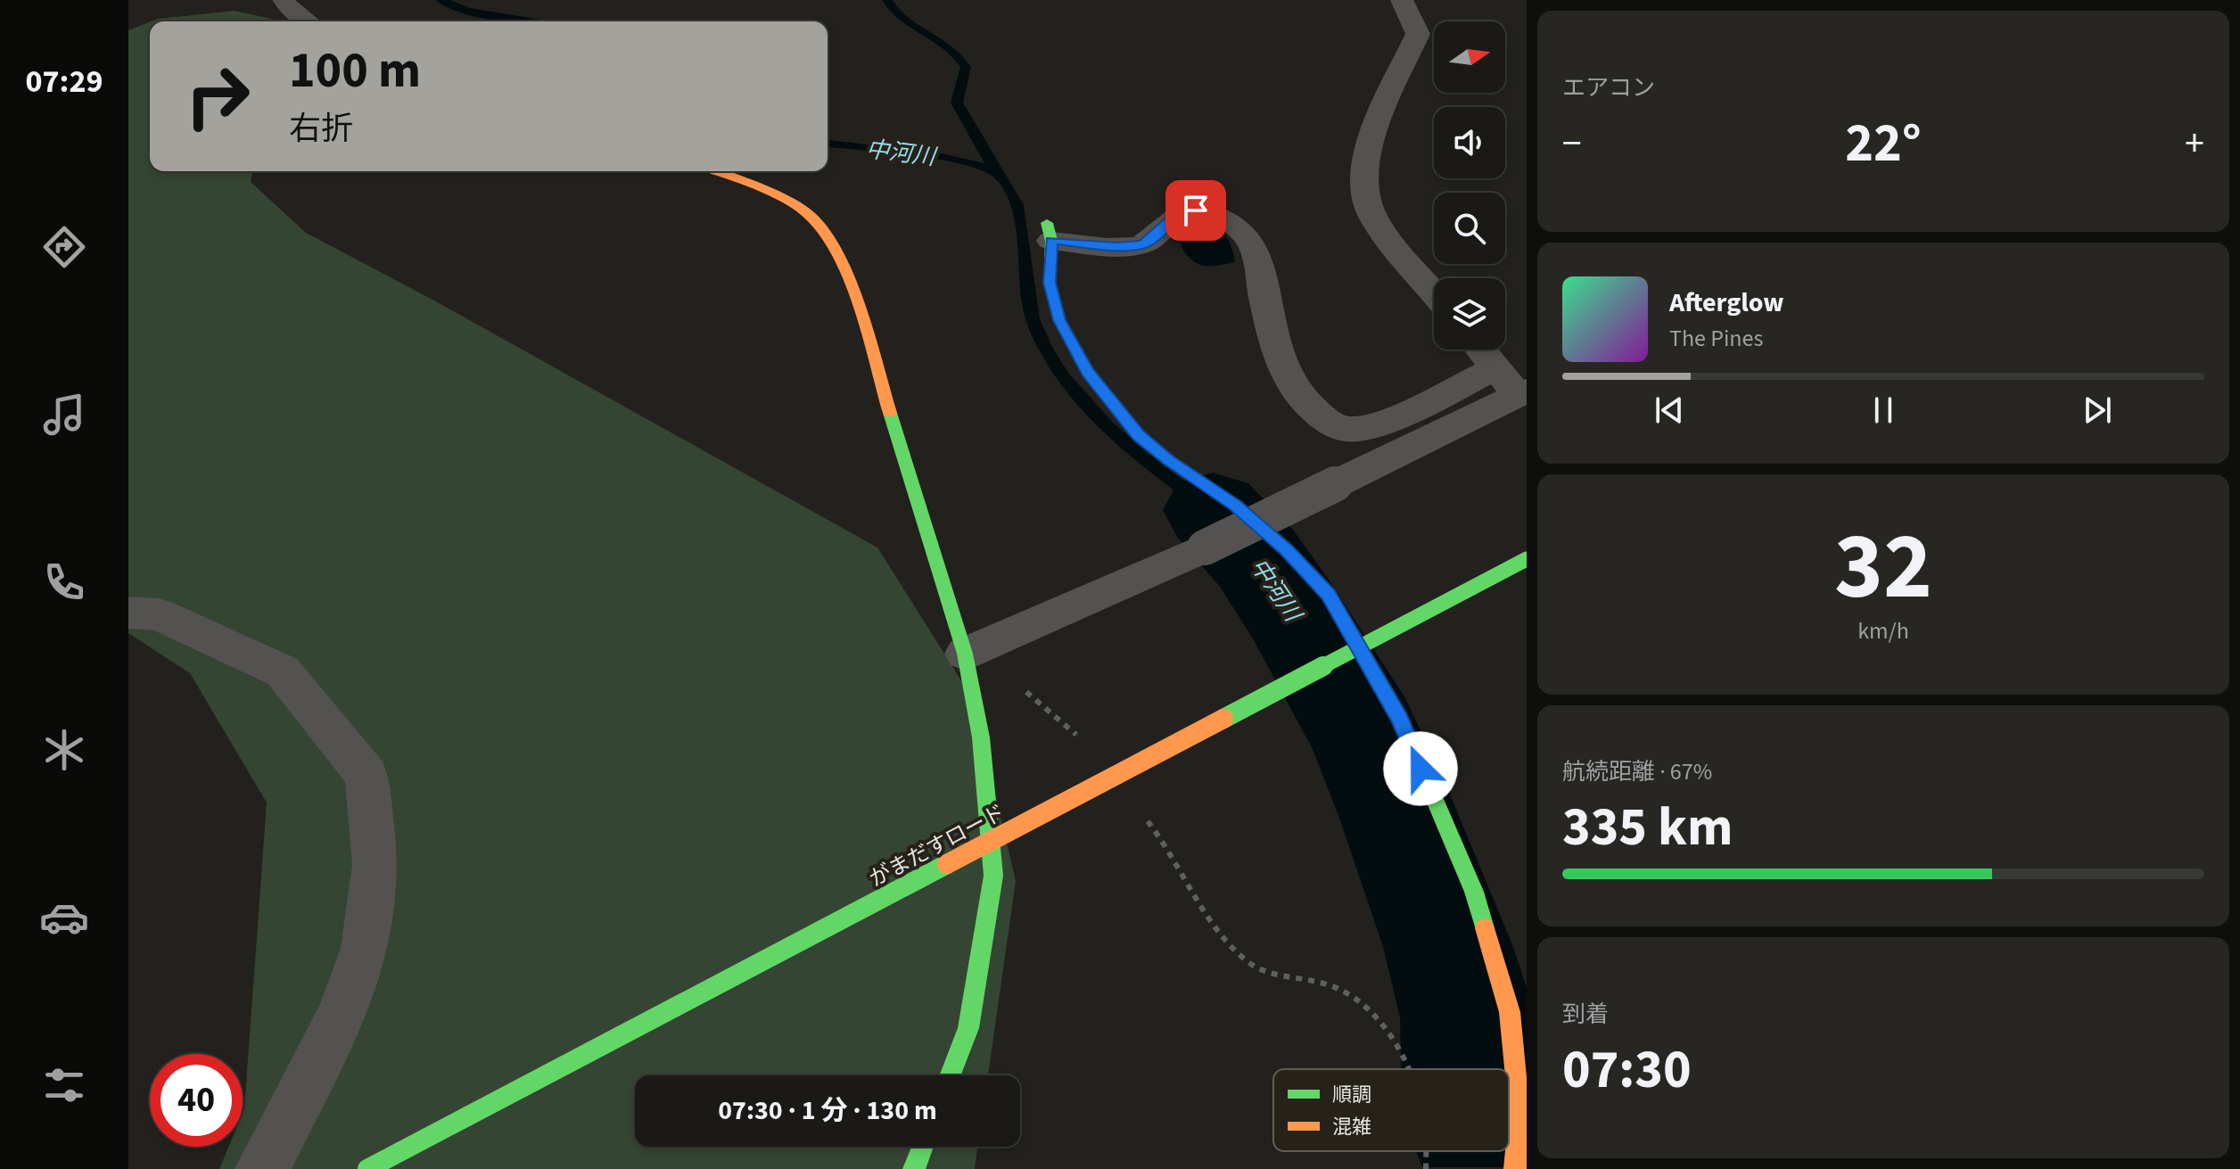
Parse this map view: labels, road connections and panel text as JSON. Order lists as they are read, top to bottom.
{
  "streets": {
    "main road": ["がまだすロード"]
  },
  "water": ["中河川"],
  "legend": ["順調", "混雑"],
  "north": "right",
  "page": {
    "tabs": "07:29",
    "tile": [
      "エアコン",
      ["32", "km/h"],
      ["航続距離 · 67%", "335 km"],
      ["到着", "07:30"]
    ],
    "turn": ["100 m", "右折"],
    "heat": ["−", "22°", "+"],
    "song": ["Afterglow", "The Pines"],
    "limit": "40",
    "trip": "07:30 · 1 分 · 130 m"
  }
}
